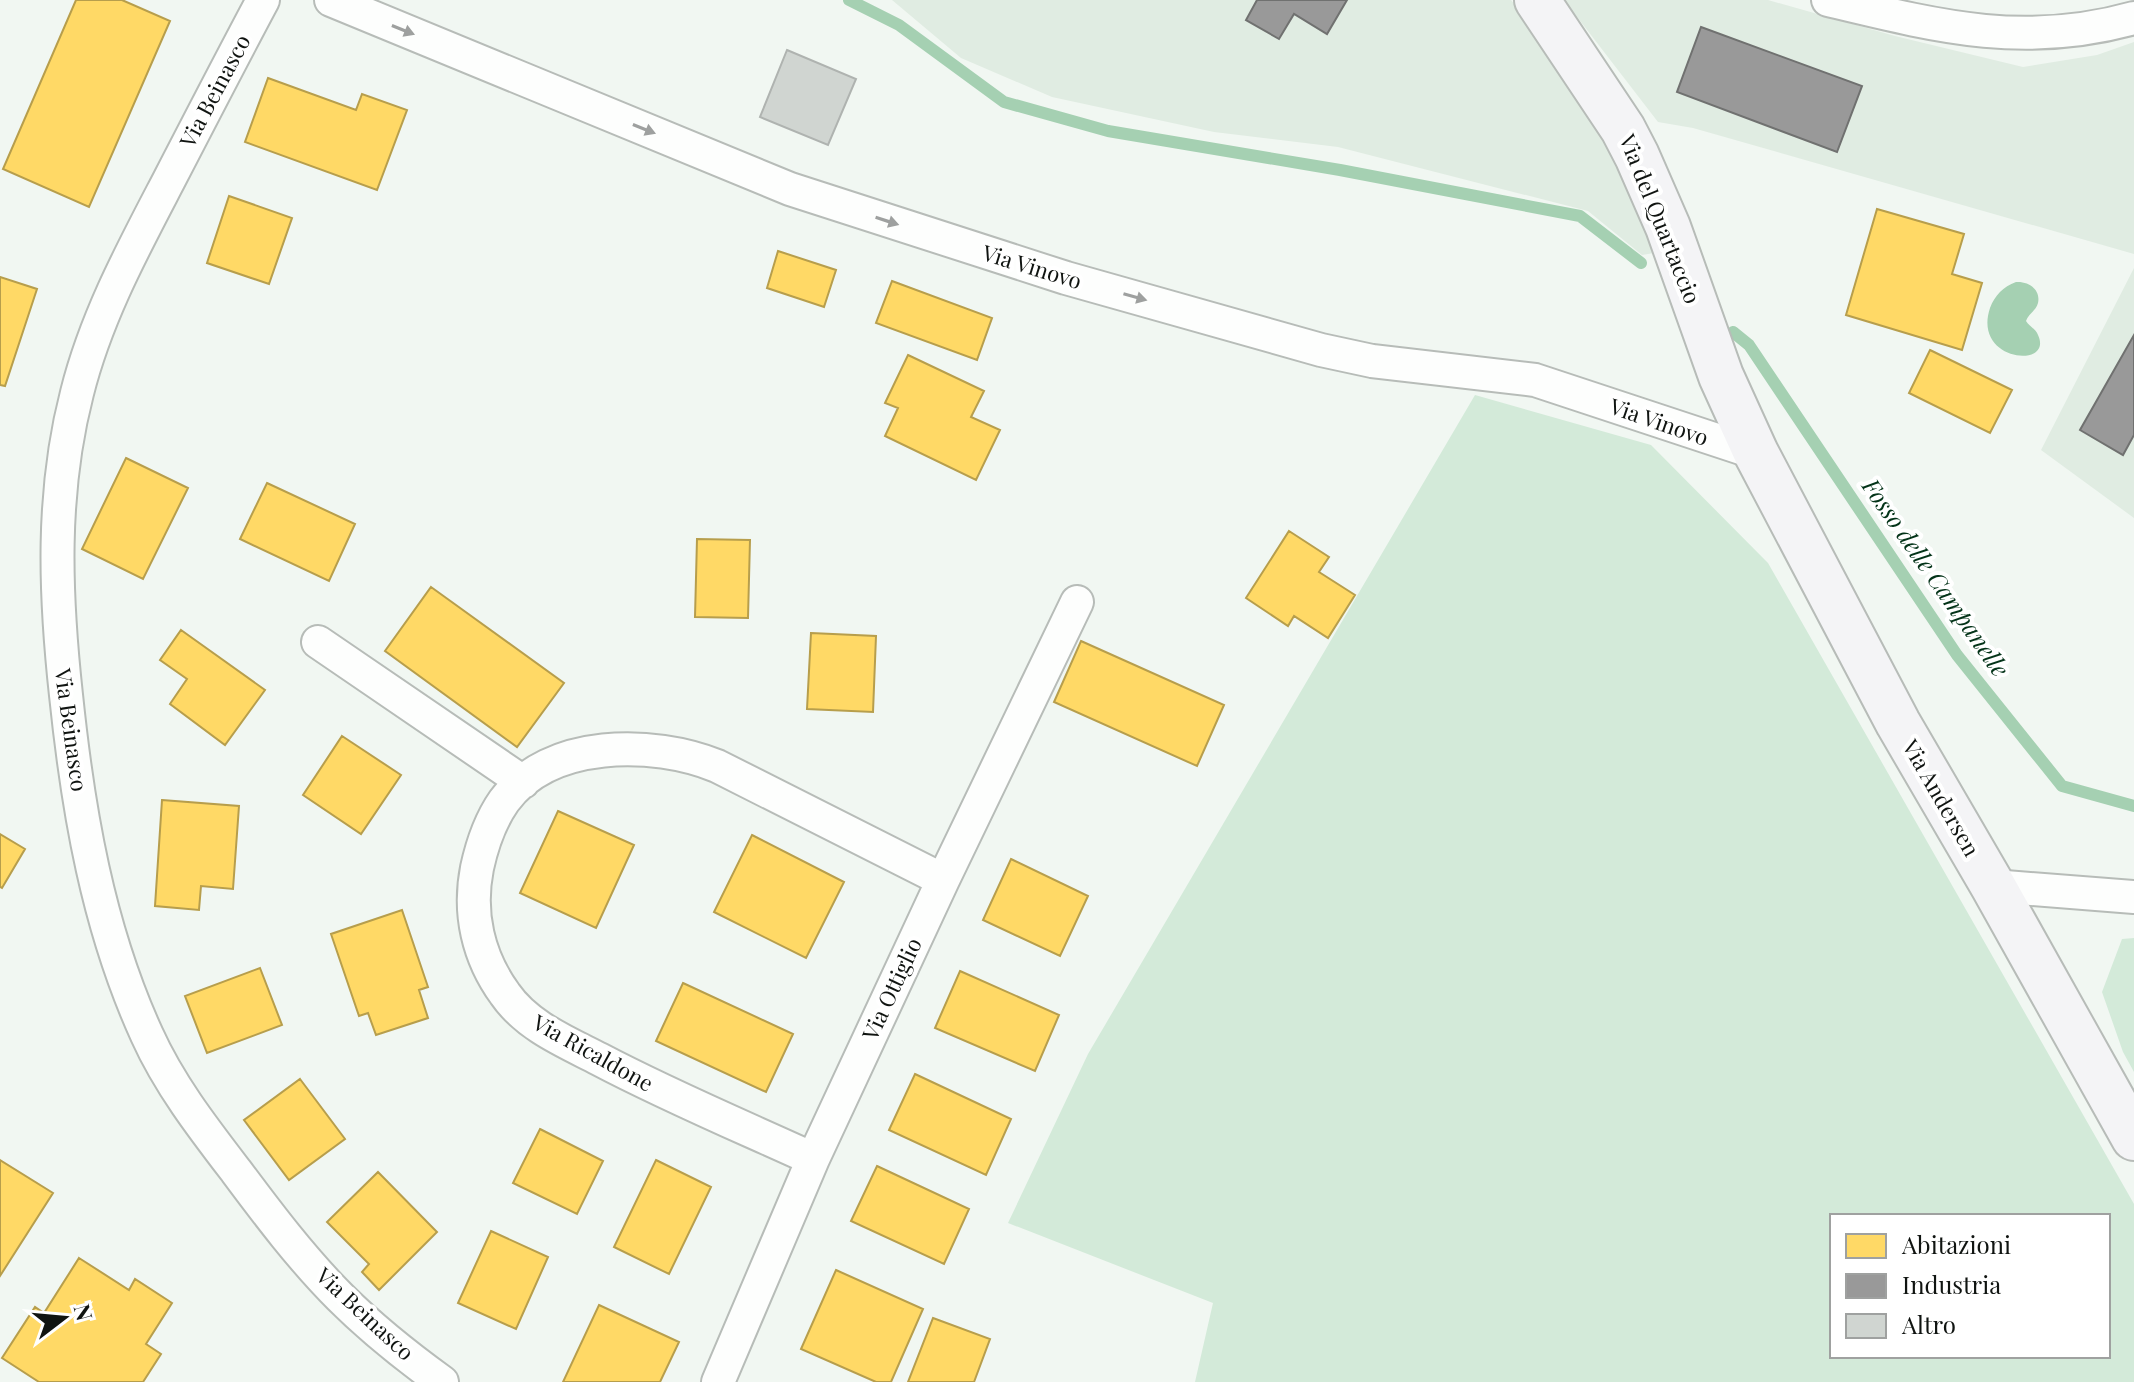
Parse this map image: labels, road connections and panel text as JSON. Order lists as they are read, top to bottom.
{
  "streets": {
    "street": [
      "Via Beinasco",
      "Via del Quartaccio",
      "Via Vinovo",
      "Via Andersen",
      "Via Ottiglio",
      "Via Ricaldone"
    ]
  },
  "crossings": [
    ["Via del Quartaccio", "Via Vinovo"],
    ["Via del Quartaccio", "Via Andersen"],
    ["Via Vinovo", "Via Andersen"],
    ["Via Ottiglio", "Via Ricaldone"]
  ],
  "one_way": ["Via Vinovo"],
  "water": ["Fosso delle Campanelle"],
  "legend": ["Abitazioni", "Industria", "Altro"],
  "north": "right"
}
